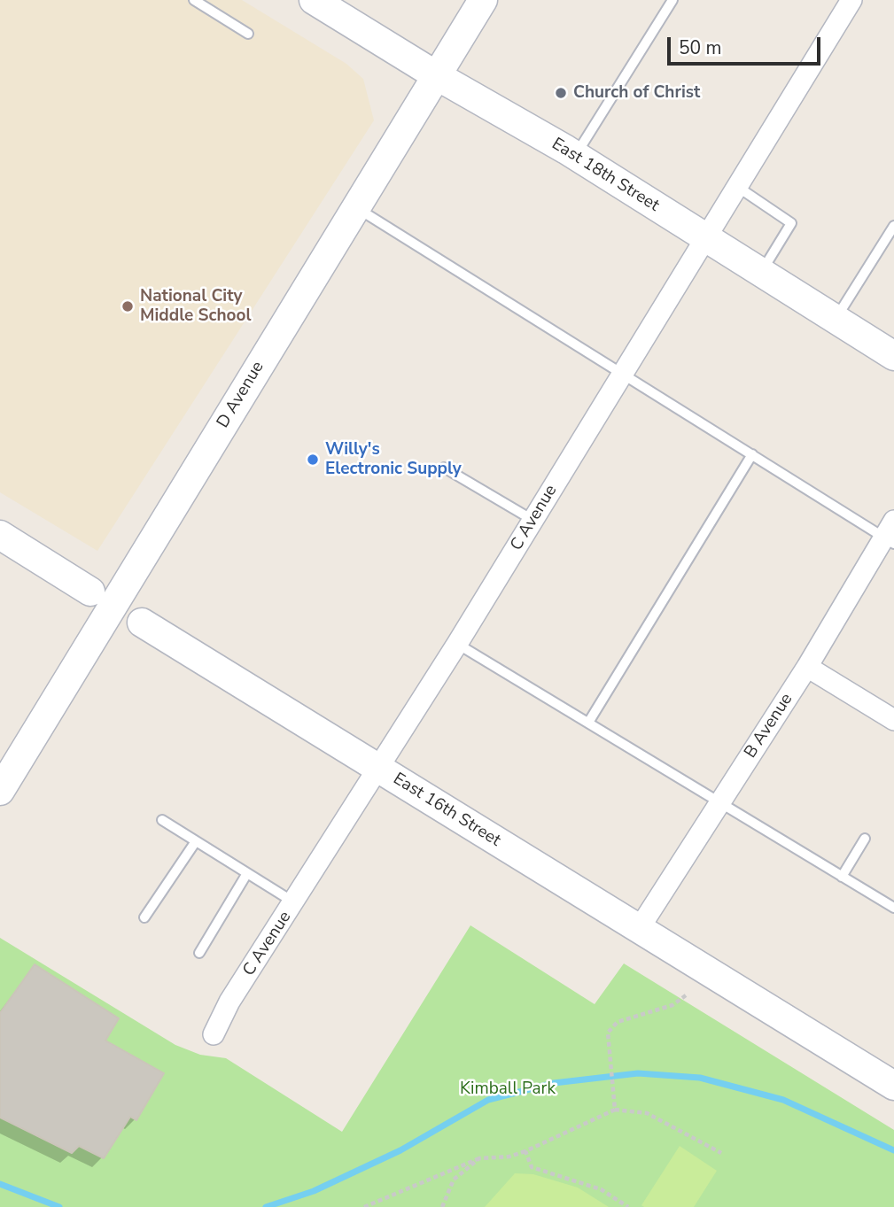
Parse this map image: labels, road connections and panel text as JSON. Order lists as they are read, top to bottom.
{
  "streets": {
    "street": [
      "East 18th Street",
      "D Avenue",
      "C Avenue",
      "B Avenue",
      "East 16th Street"
    ]
  },
  "crossings": [
    ["East 18th Street", "D Avenue"],
    ["East 18th Street", "C Avenue"],
    ["D Avenue", "East 16th Street"],
    ["C Avenue", "East 16th Street"],
    ["B Avenue", "East 16th Street"]
  ],
  "parks": ["Kimball Park"],
  "places": ["Church of Christ", "National City Middle School", "Willy's Electronic Supply"],
  "scale_bar": "50 m"
}
